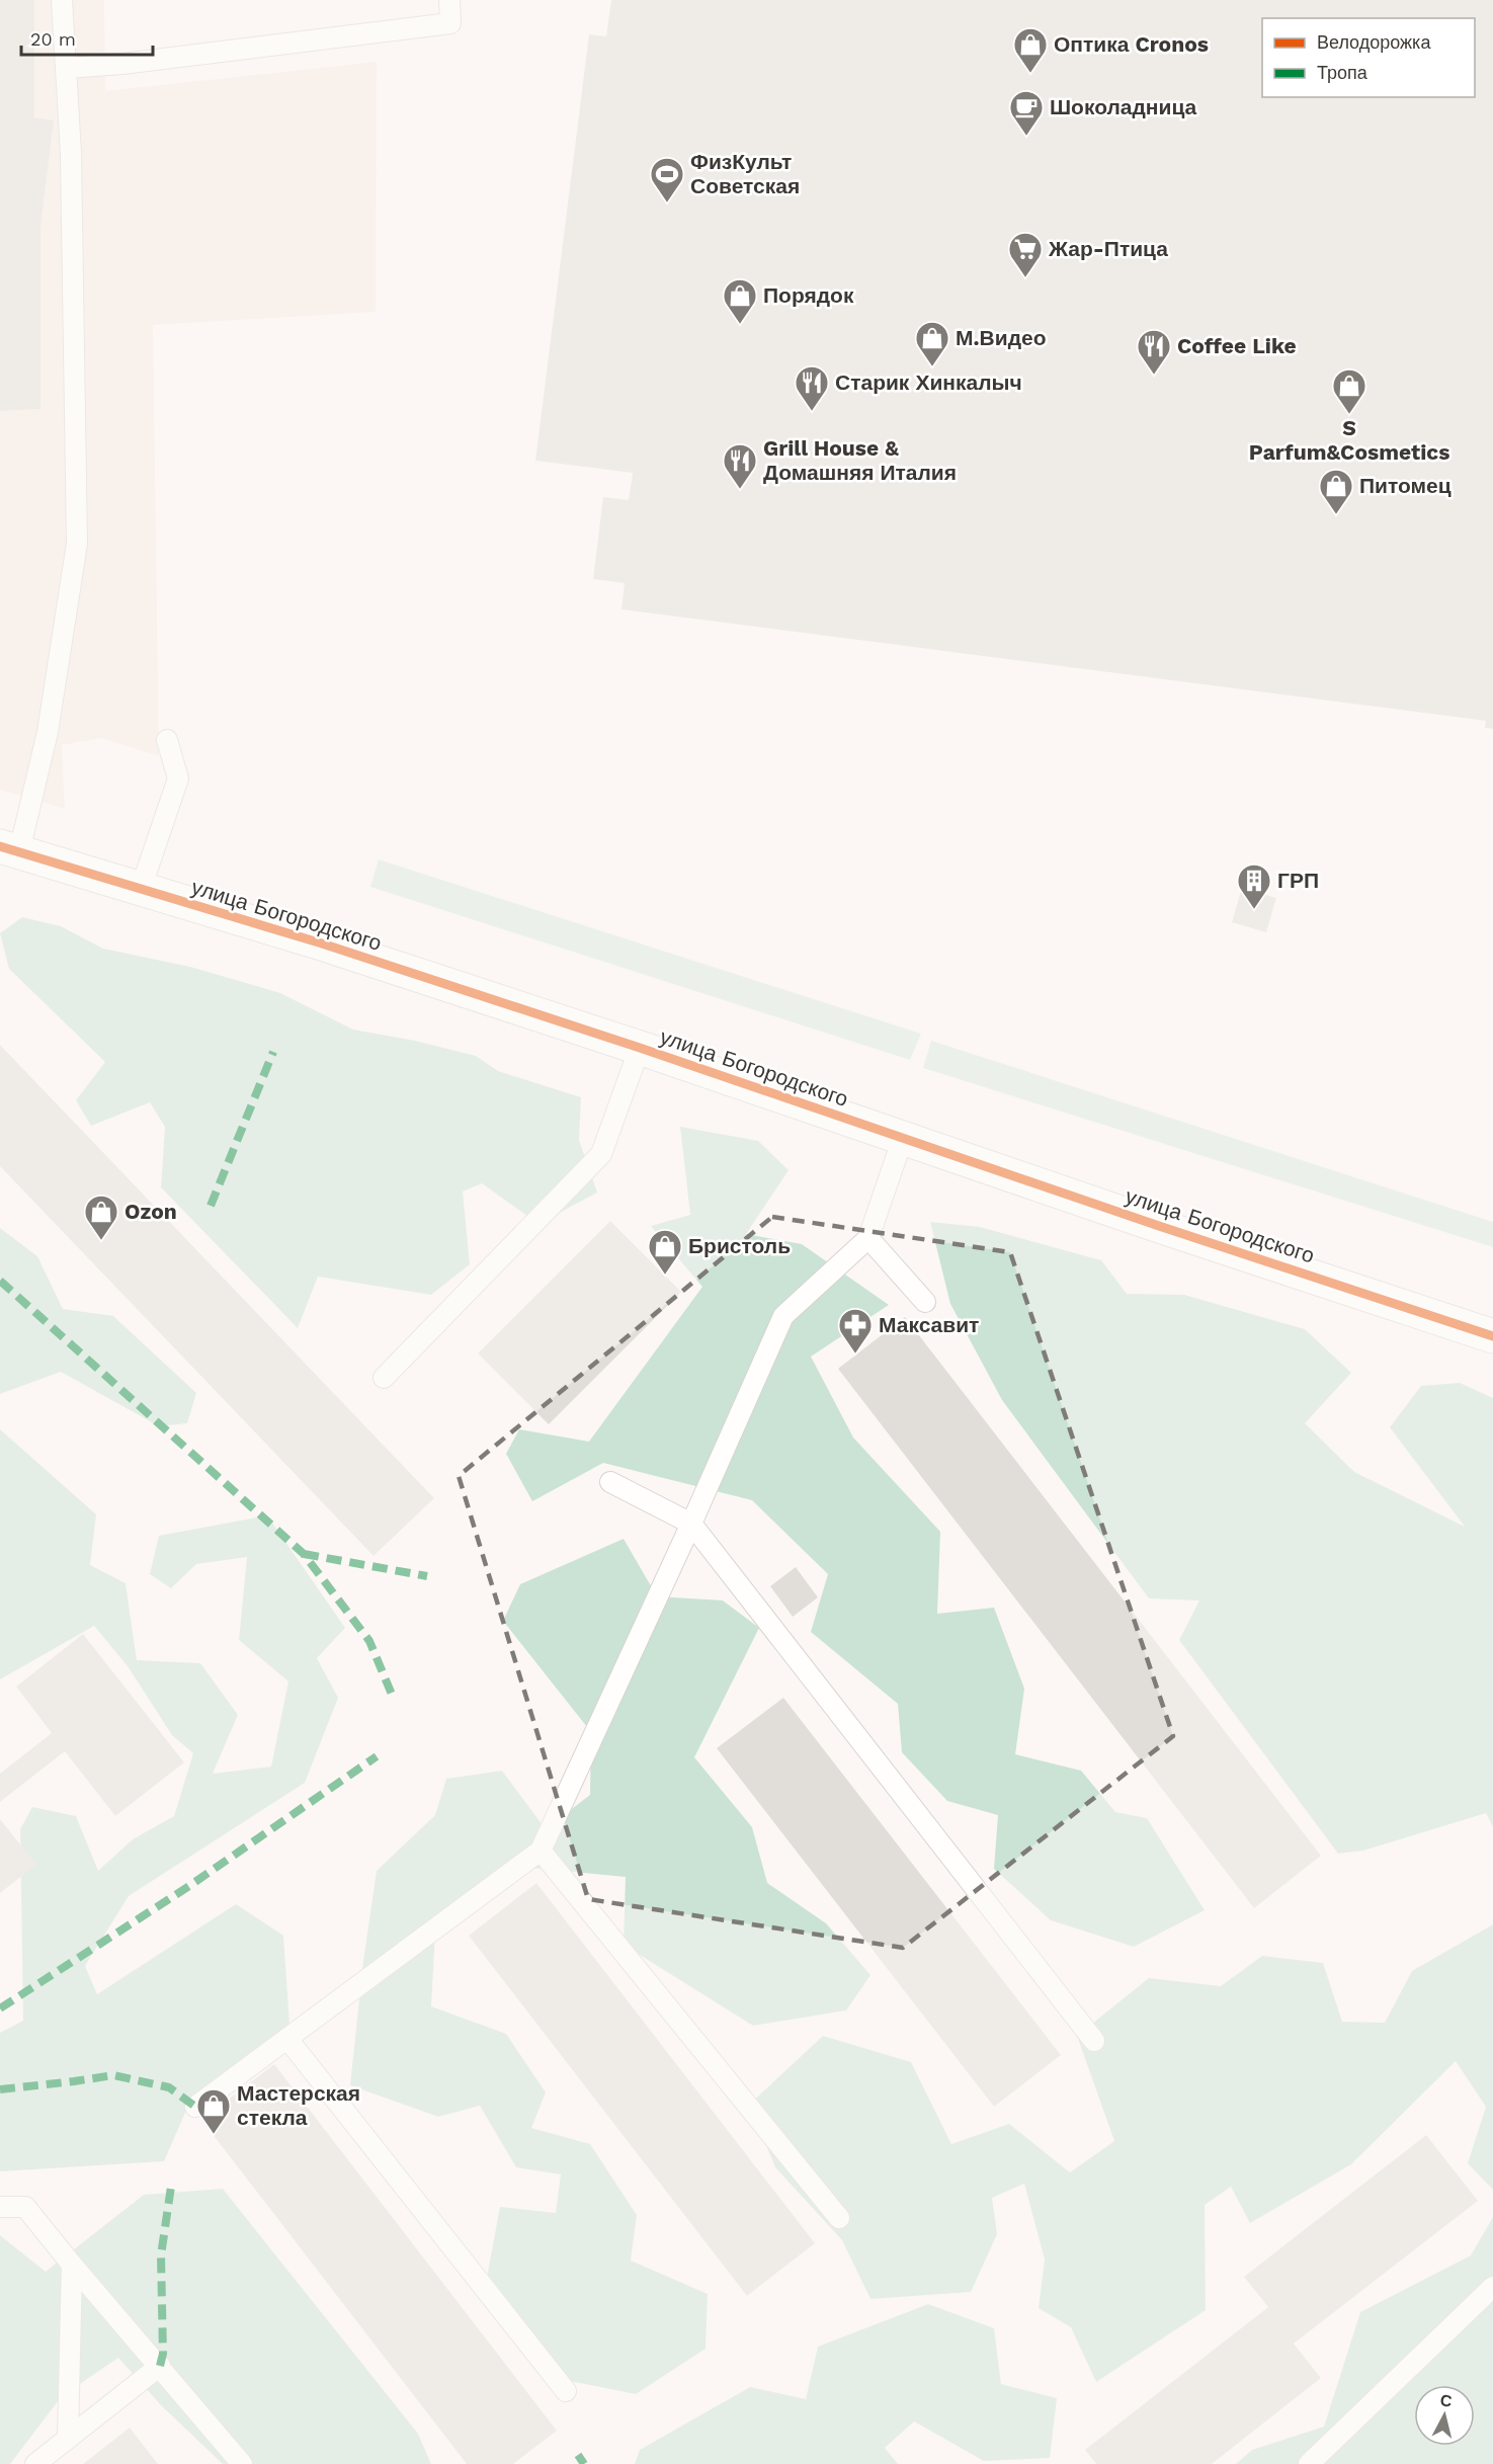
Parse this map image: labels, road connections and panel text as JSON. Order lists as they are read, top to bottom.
{
  "streets": {
    "street": ["улица Богородского"]
  },
  "places": {
    "shop": [
      "Оптика Cronos",
      "Порядок",
      "М.Видео",
      "S Parfum&Cosmetics",
      "Питомец",
      "Ozon",
      "Бристоль",
      "Мастерская стекла"
    ],
    "cafe": ["Шоколадница"],
    "sports": ["ФизКульт Советская"],
    "supermarket": ["Жар-Птица"],
    "restaurant": ["Coffee Like", "Старик Хинкалыч", "Grill House & Домашняя Италия"],
    "building": ["ГРП"],
    "pharmacy": ["Максавит"]
  },
  "legend": ["Велодорожка", "Тропа"],
  "scale_bar": "20 m",
  "north": "top"
}
